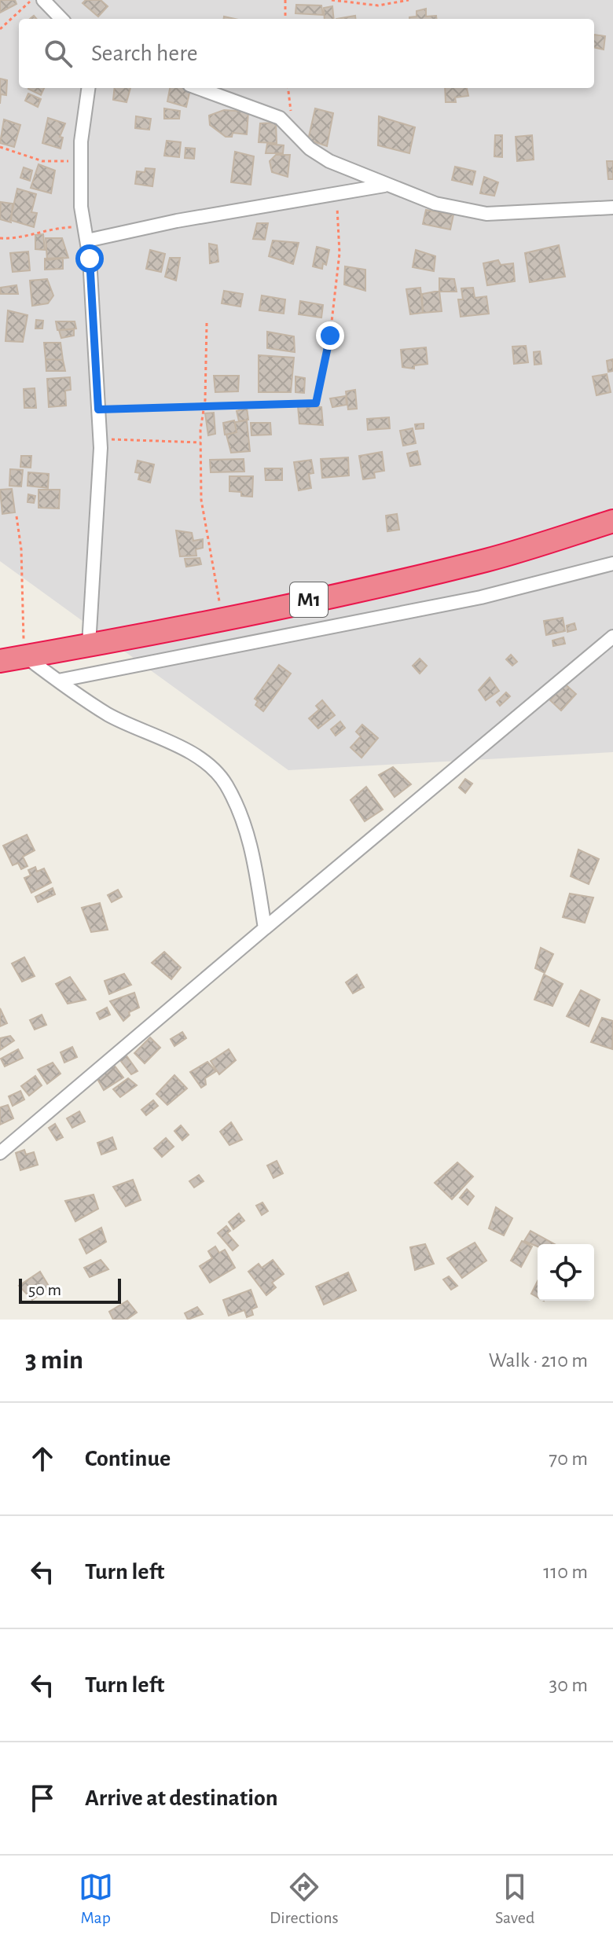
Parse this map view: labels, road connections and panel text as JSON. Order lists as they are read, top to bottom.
{
  "streets": {
    "highway": ["M1"]
  },
  "scale_bar": "50 m",
  "page": {
    "search": "Search here",
    "scale": "50 m",
    "heading": ["3 min", "Walk · 210 m"],
    "list": [
      ["Continue", "70 m"],
      ["Turn left", "110 m"],
      ["Turn left", "30 m"],
      "Arrive at destination"
    ],
    "nav": ["Map", "Directions", "Saved"]
  }
}
